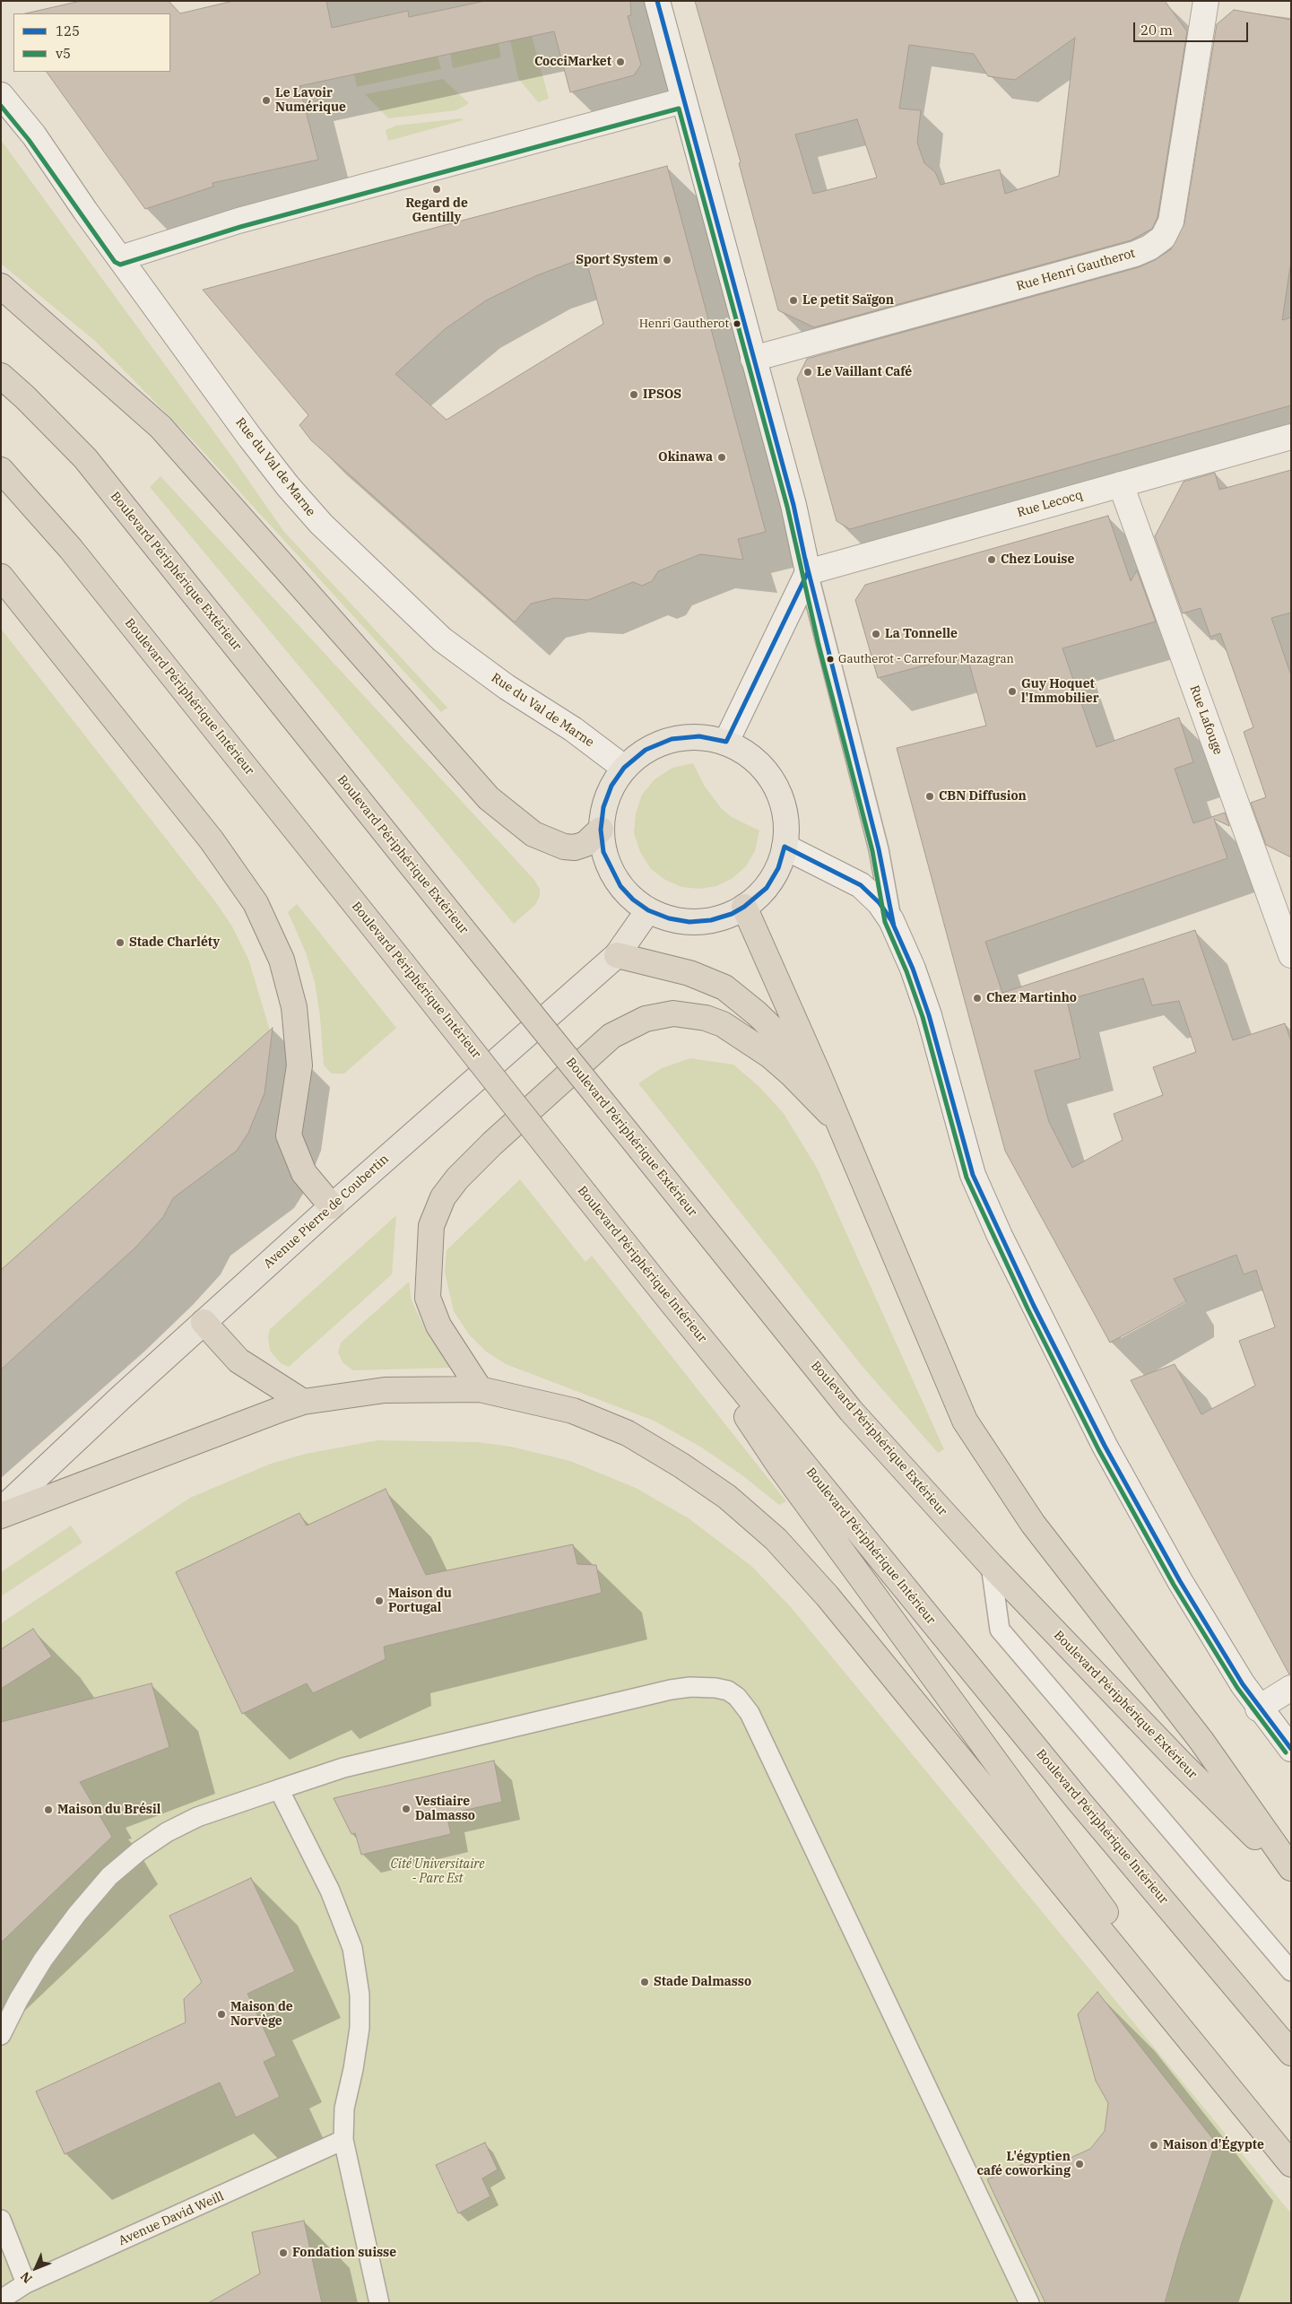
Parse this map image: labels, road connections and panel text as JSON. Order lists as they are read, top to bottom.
{
  "streets": {
    "highway": ["Boulevard Périphérique Extérieur", "Boulevard Périphérique Intérieur"],
    "main road": [
      "Rue Henri Gautherot",
      "Rue du Val de Marne",
      "Rue Lecocq",
      "Rue Lafouge",
      "Avenue Pierre de Coubertin"
    ],
    "lane": ["Avenue David Weill"]
  },
  "crossings": [
    ["Rue Lecocq", "Rue Lafouge"]
  ],
  "parks": ["Cité Universitaire - Parc Est"],
  "places": [
    "CocciMarket",
    "Le Lavoir Numérique",
    "Regard de Gentilly",
    "Sport System",
    "Le petit Saïgon",
    "Henri Gautherot",
    "Le Vaillant Café",
    "IPSOS",
    "Okinawa",
    "Chez Louise",
    "La Tonnelle",
    "Gautherot - Carrefour Mazagran",
    "Guy Hoquet l'Immobilier",
    "CBN Diffusion",
    "Stade Charléty",
    "Chez Martinho",
    "Maison du Portugal",
    "Vestiaire Dalmasso",
    "Maison du Brésil",
    "Stade Dalmasso",
    "Maison de Norvège",
    "Maison d'Égypte",
    "L'égyptien café coworking",
    "Fondation suisse"
  ],
  "lines": ["transit line 125", "transit line v5"],
  "legend": ["125", "v5"],
  "scale_bar": "20 m",
  "north": "bottom left"
}
